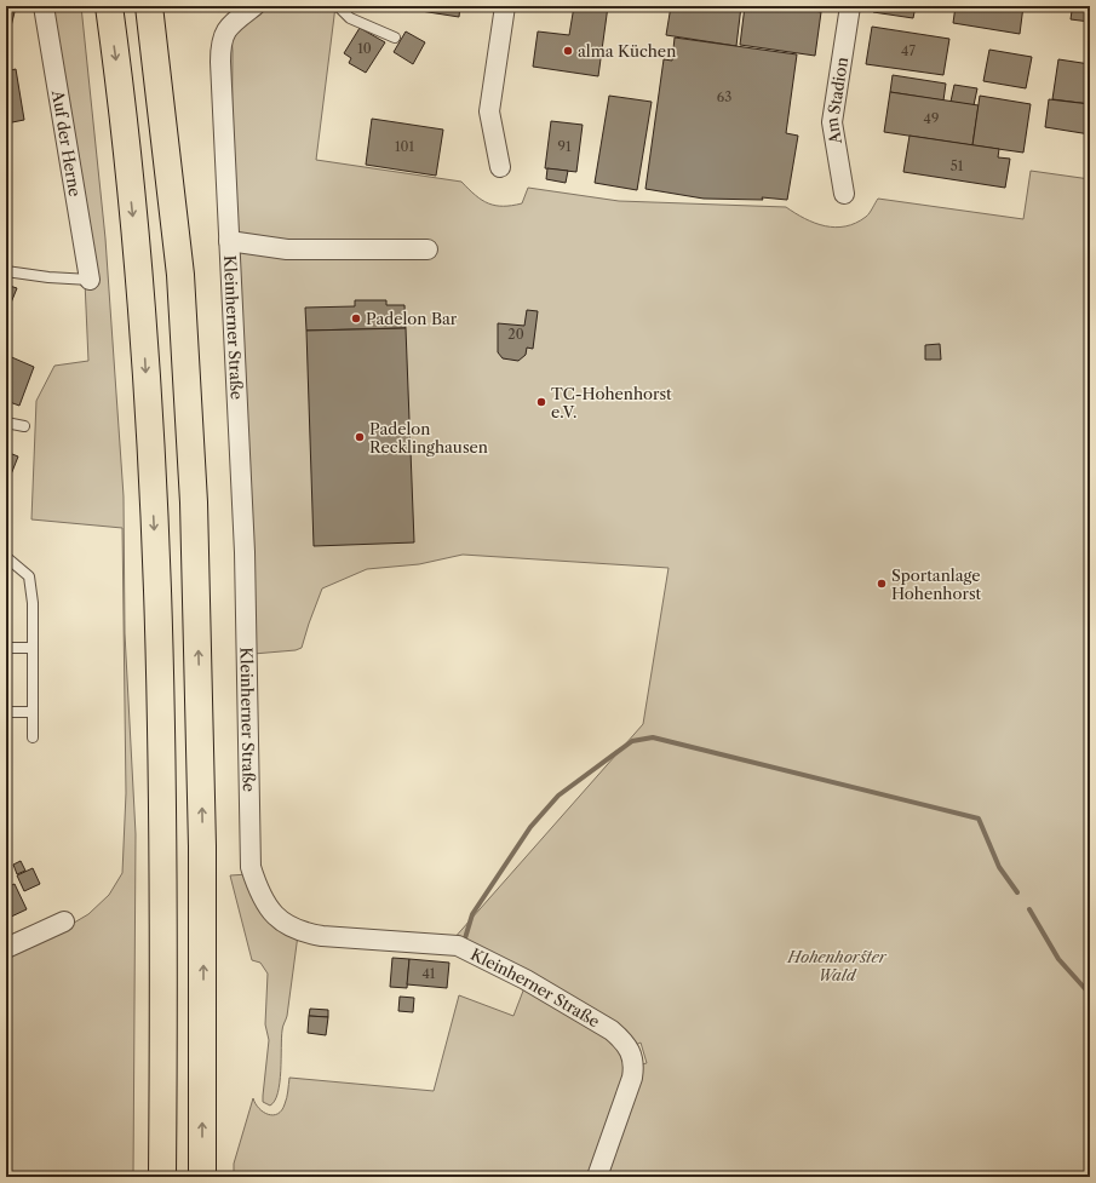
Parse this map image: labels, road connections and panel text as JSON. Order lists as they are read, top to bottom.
{
  "streets": {
    "street": ["Am Stadion", "Auf der Herne", "Kleinherner Straße"]
  },
  "parks": ["Hohenhorster Wald"],
  "places": [
    "alma Küchen",
    "Padelon Bar",
    "TC-Hohenhorst e.V.",
    "Padelon Recklinghausen",
    "Sportanlage Hohenhorst"
  ],
  "house_numbers": [
    "10",
    "47",
    "63",
    "49",
    "101",
    "91",
    "51",
    "20",
    "41"
  ]
}
